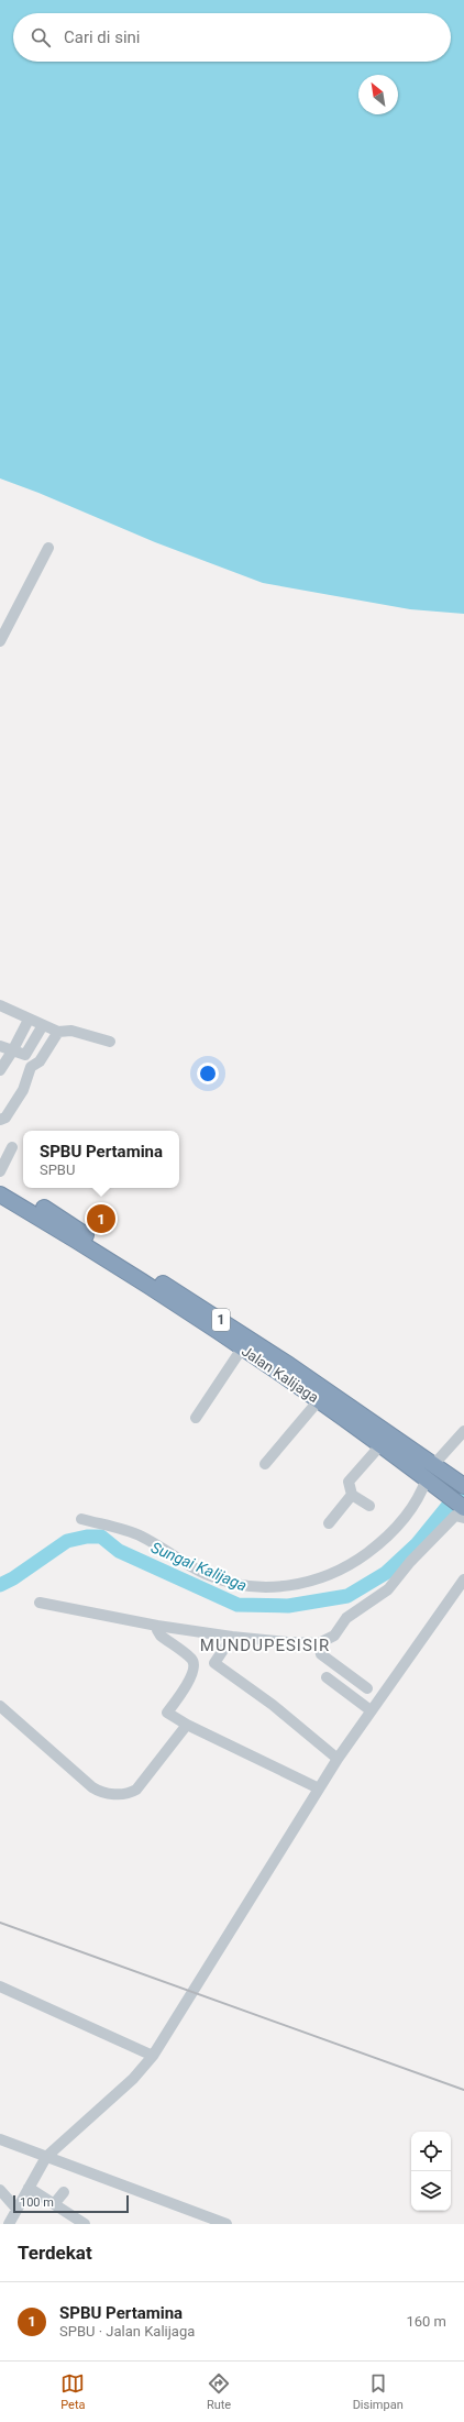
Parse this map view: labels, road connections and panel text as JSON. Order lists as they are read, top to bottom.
{
  "streets": {
    "highway": ["1", "Jalan Kalijaga"]
  },
  "districts": ["MUNDUPESISIR"],
  "water": ["Sungai Kalijaga"],
  "scale_bar": "100 m",
  "north": "top left",
  "page": {
    "search": "Cari di sini",
    "popup": ["SPBU Pertamina", "SPBU"],
    "pins": "1",
    "scale": "100 m",
    "heading": "Terdekat",
    "list": [
      {
        "mark": "1",
        "name": "SPBU Pertamina",
        "note": "SPBU · Jalan Kalijaga",
        "value": "160 m"
      }
    ],
    "nav": ["Peta", "Rute", "Disimpan"]
  }
}
